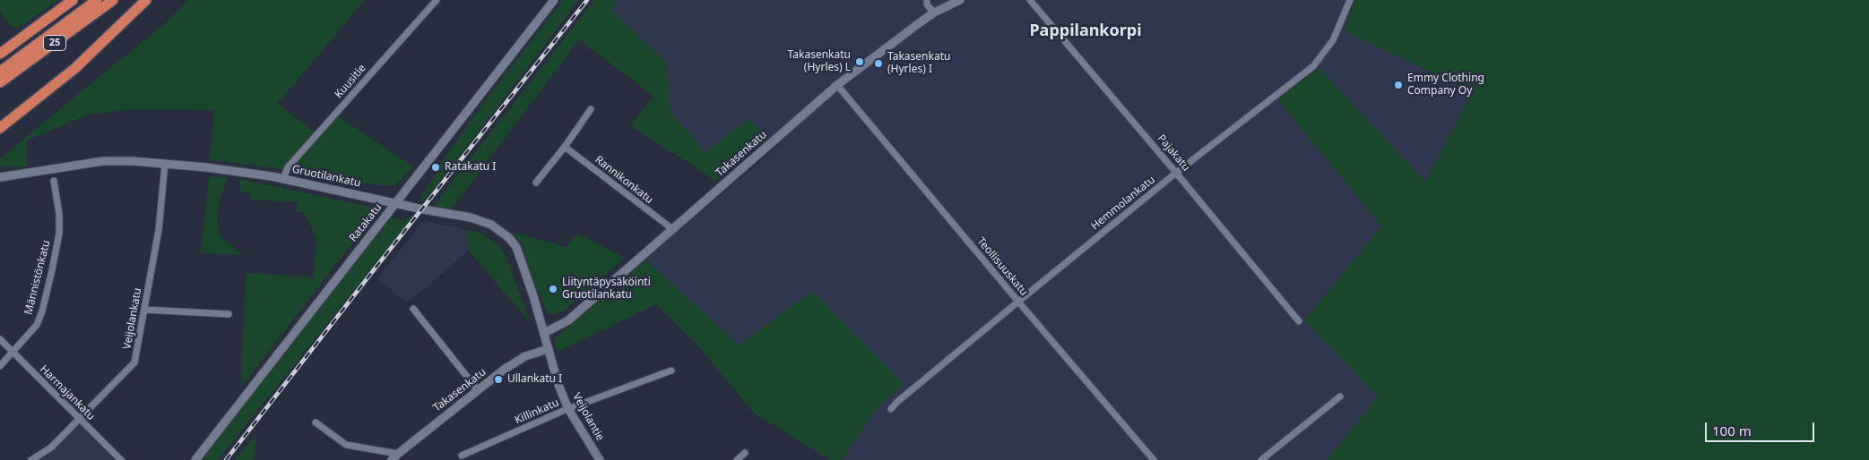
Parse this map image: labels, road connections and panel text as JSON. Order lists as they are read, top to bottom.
{
  "streets": {
    "highway": ["25"],
    "street": [
      "Kuusitie",
      "Pajakatu",
      "Takasenkatu",
      "Gruotilankatu",
      "Rannikonkatu",
      "Hemmolankatu",
      "Ratakatu",
      "Teollisuuskatu",
      "Männistönkatu",
      "Veijolankatu",
      "Harmajankatu",
      "Killinkatu",
      "Veijolantie"
    ]
  },
  "crossings": [
    ["Kuusitie", "Gruotilankatu"],
    ["Pajakatu", "Hemmolankatu"],
    ["Takasenkatu", "Gruotilankatu"],
    ["Takasenkatu", "Rannikonkatu"],
    ["Takasenkatu", "Teollisuuskatu"],
    ["Takasenkatu", "Veijolantie"],
    ["Gruotilankatu", "Ratakatu"],
    ["Gruotilankatu", "Veijolankatu"],
    ["Gruotilankatu", "Veijolantie"],
    ["Hemmolankatu", "Teollisuuskatu"],
    ["Männistönkatu", "Harmajankatu"],
    ["Veijolankatu", "Harmajankatu"],
    ["Killinkatu", "Veijolantie"]
  ],
  "districts": ["Pappilankorpi"],
  "places": [
    "Takasenkatu (Hyrles) L",
    "Takasenkatu (Hyrles) I",
    "Emmy Clothing Company Oy",
    "Ratakatu I",
    "Liityntäpysäköinti Gruotilankatu",
    "Ullankatu I"
  ],
  "scale_bar": "100 m"
}
